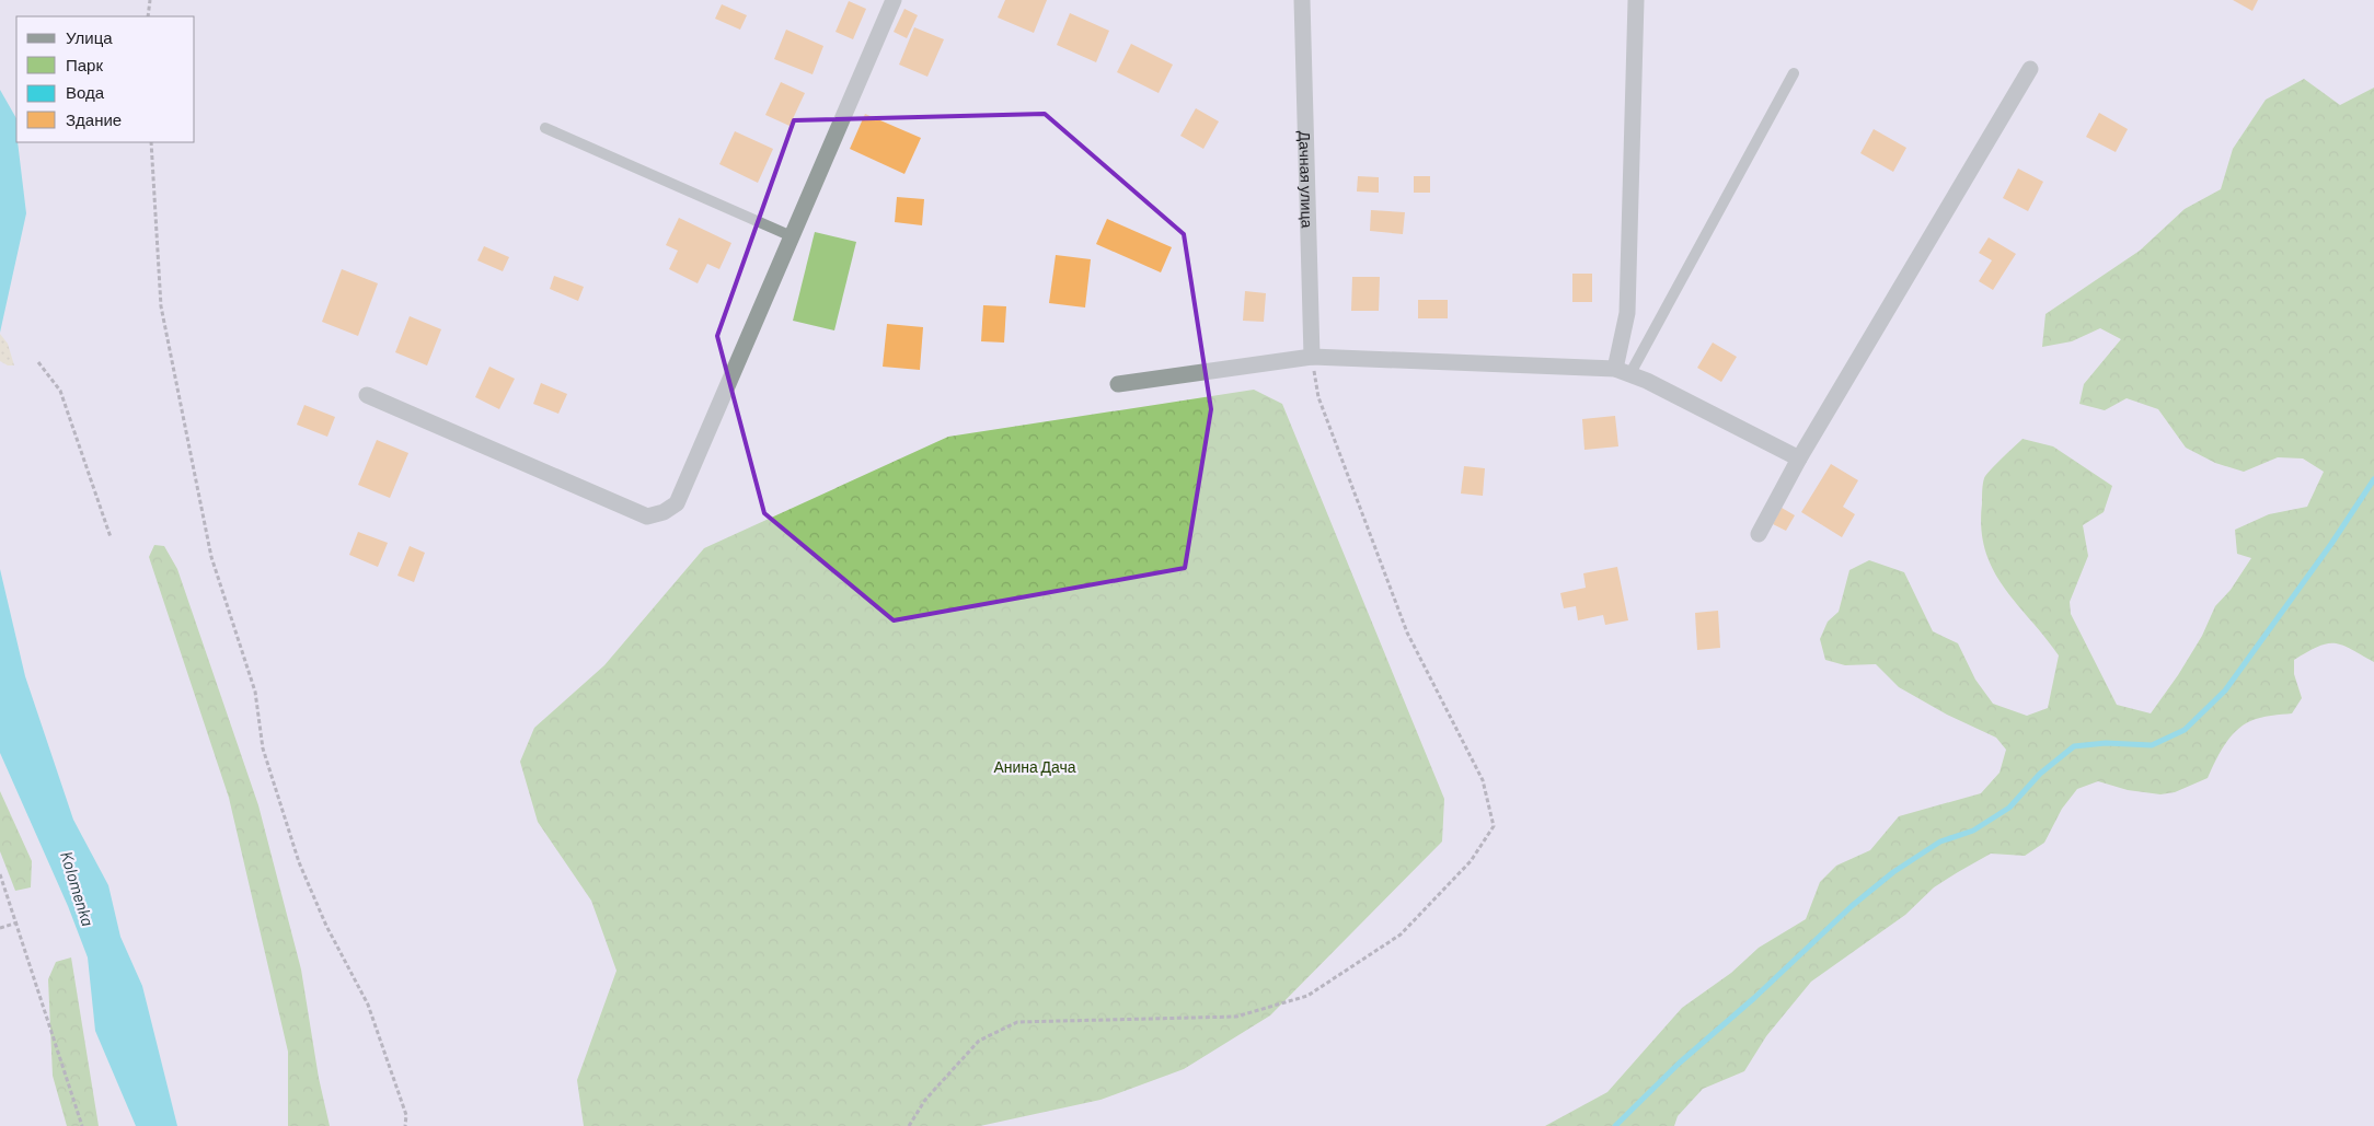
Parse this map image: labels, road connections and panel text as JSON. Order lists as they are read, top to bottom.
{
  "streets": {
    "street": ["Дачная улица"]
  },
  "water": ["Kolomenka"],
  "parks": ["Анина Дача"],
  "legend": [
    "Улица",
    "Парк",
    "Вода",
    "Здание"
  ]
}
